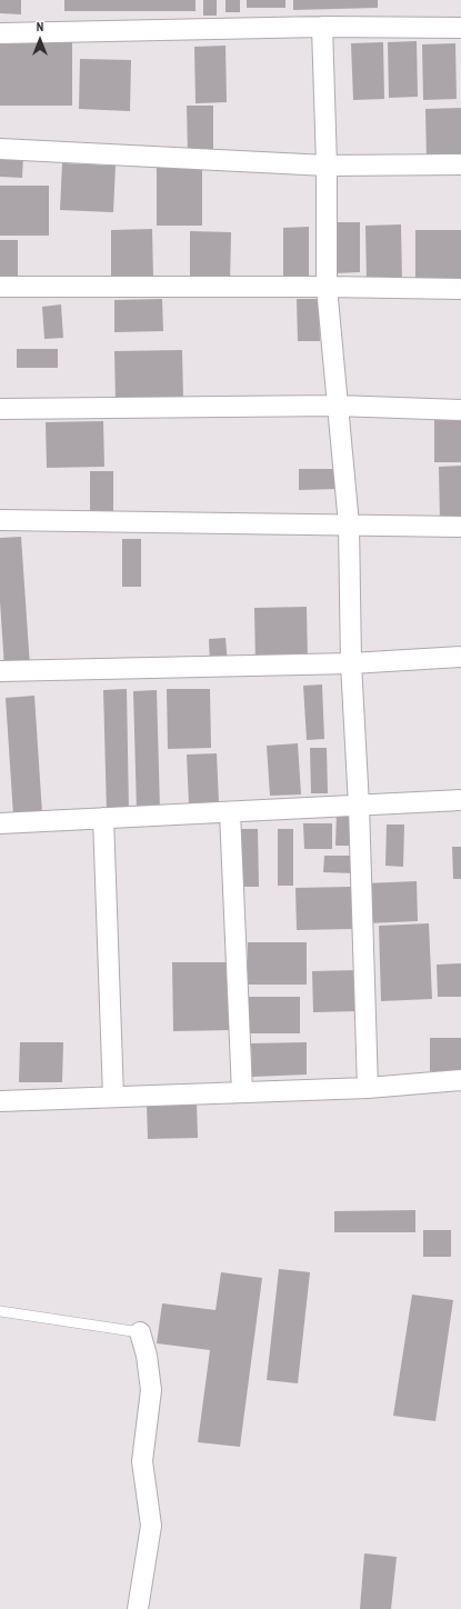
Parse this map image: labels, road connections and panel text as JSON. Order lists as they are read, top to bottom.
{
  "north": "top"
}
